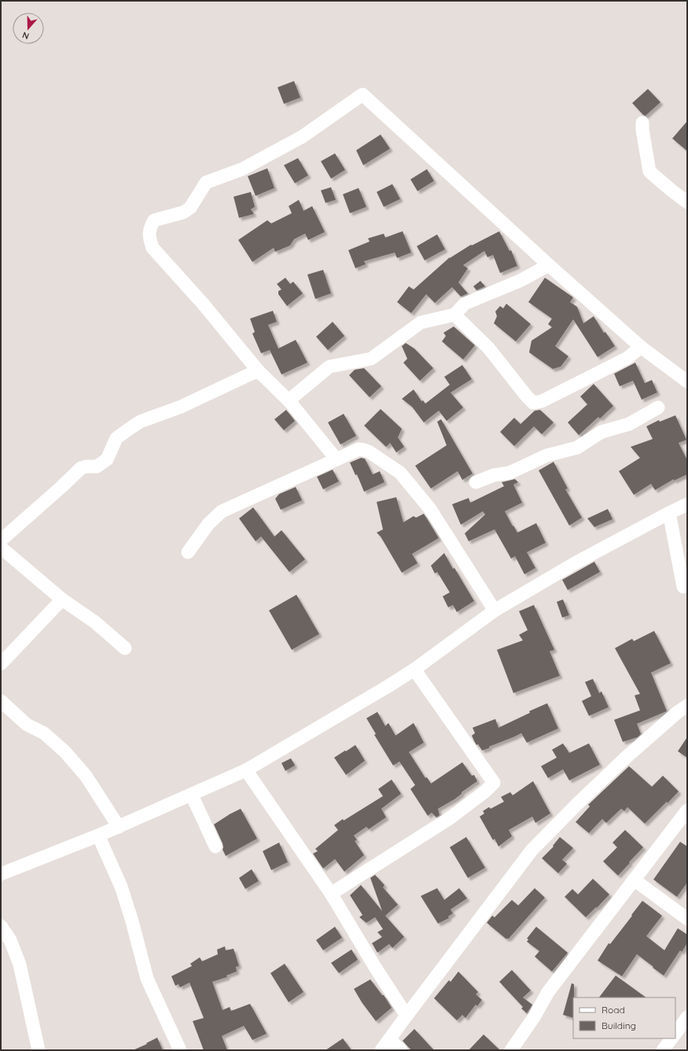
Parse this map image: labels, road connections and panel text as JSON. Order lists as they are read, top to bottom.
{
  "legend": ["Road", "Building"],
  "north": "bottom"
}
